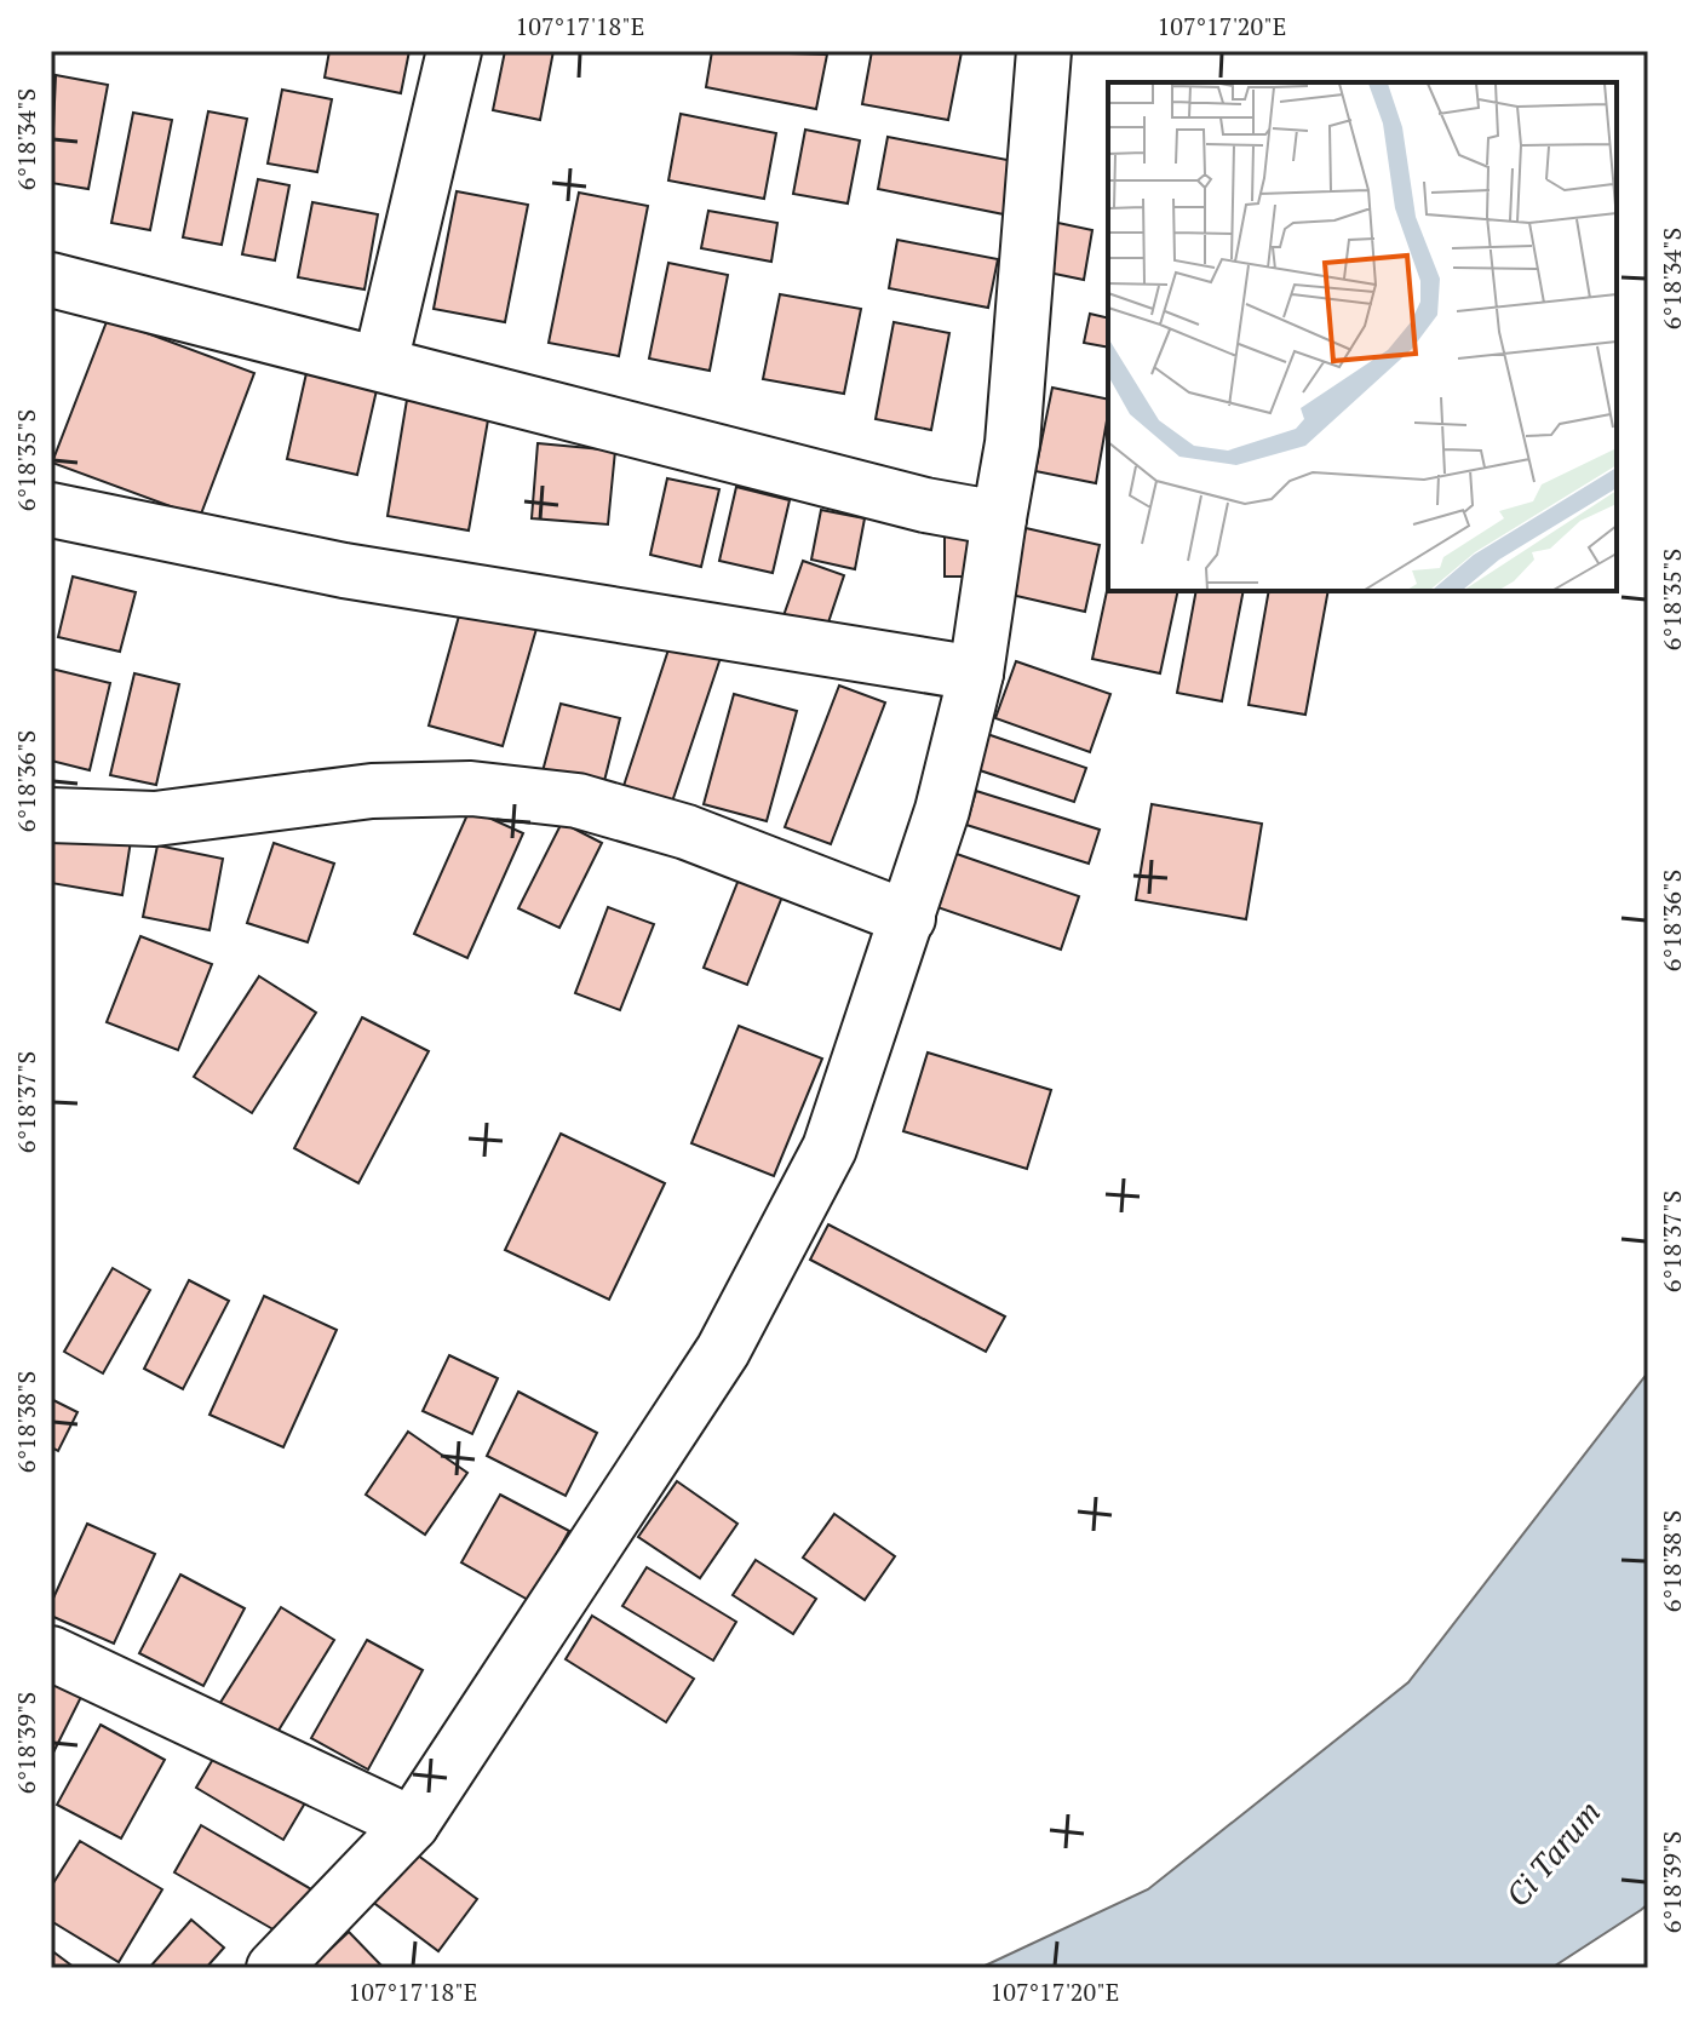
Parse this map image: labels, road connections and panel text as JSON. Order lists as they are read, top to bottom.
{
  "water": ["Ci Tarum"],
  "coordinates": [
    "107°17'18\"E",
    "107°17'20\"E",
    "6°18'34\"S",
    "6°18'35\"S",
    "6°18'36\"S",
    "6°18'37\"S",
    "6°18'38\"S",
    "6°18'39\"S"
  ]
}
